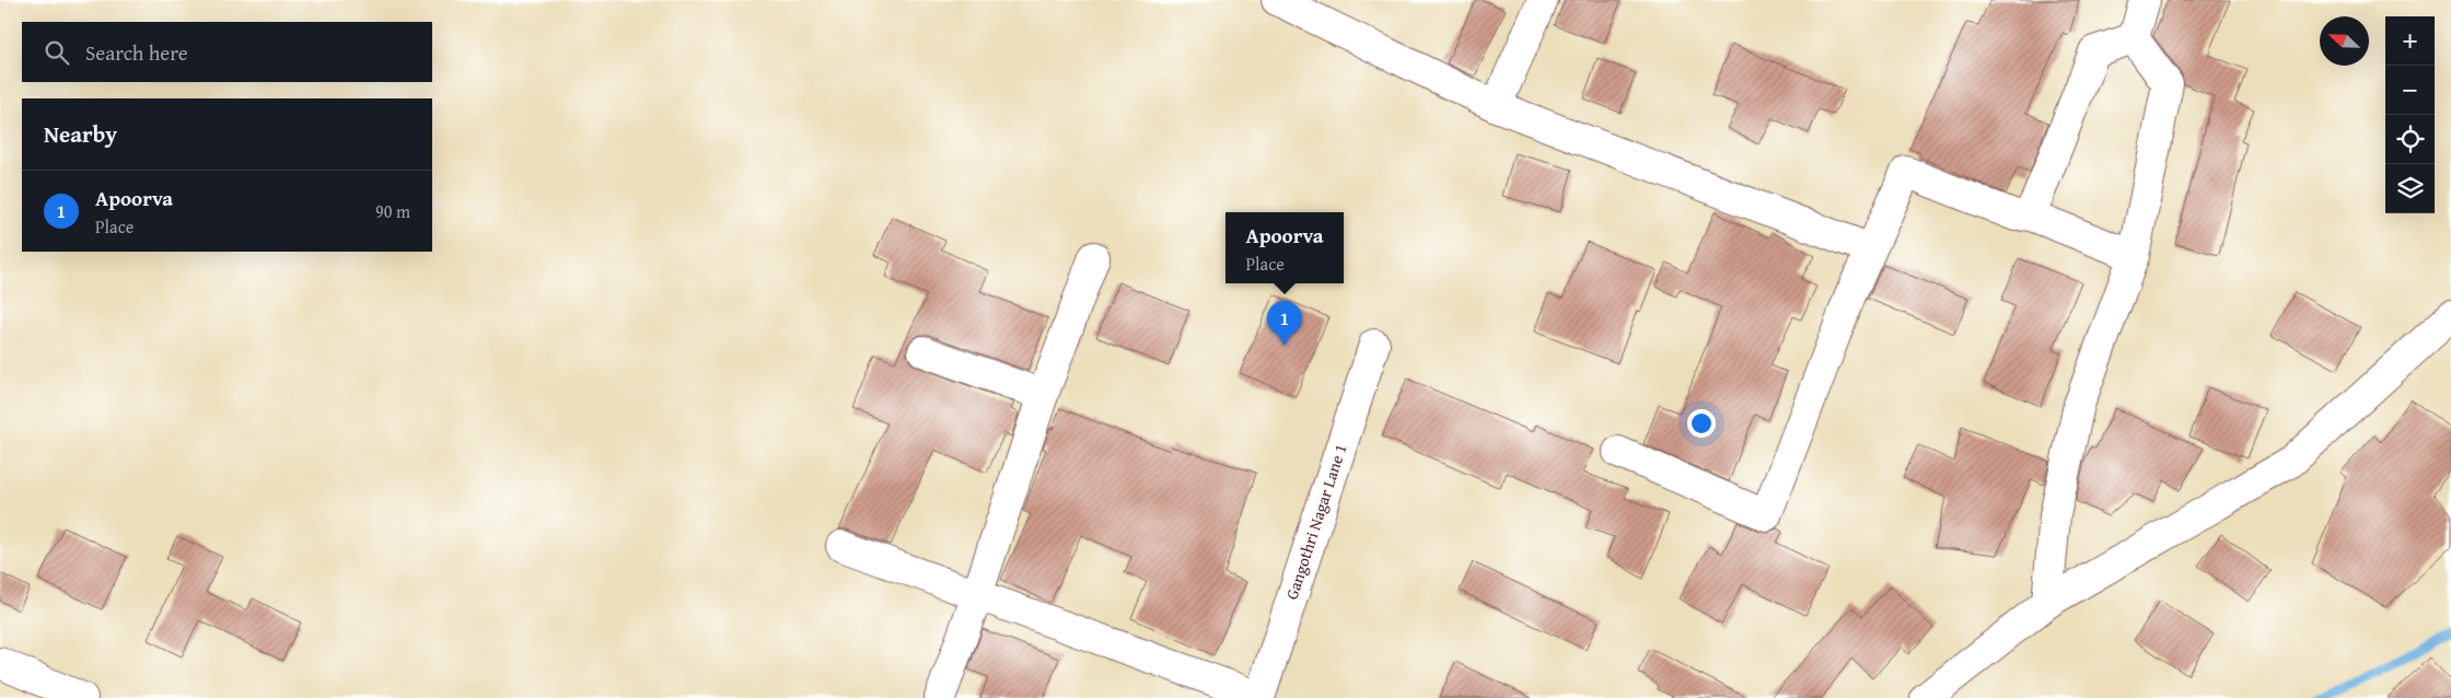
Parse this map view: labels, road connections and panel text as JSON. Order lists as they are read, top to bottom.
{
  "streets": {
    "street": ["Gangothri Nagar Lane 1"]
  },
  "north": "top left",
  "page": {
    "map_buttons": ["+", "−"],
    "search": "Search here",
    "heading": "Nearby",
    "list": [
      {
        "mark": "1",
        "name": "Apoorva",
        "note": "Place",
        "value": "90 m"
      }
    ],
    "popup": ["Apoorva", "Place"],
    "pins": "1"
  }
}
